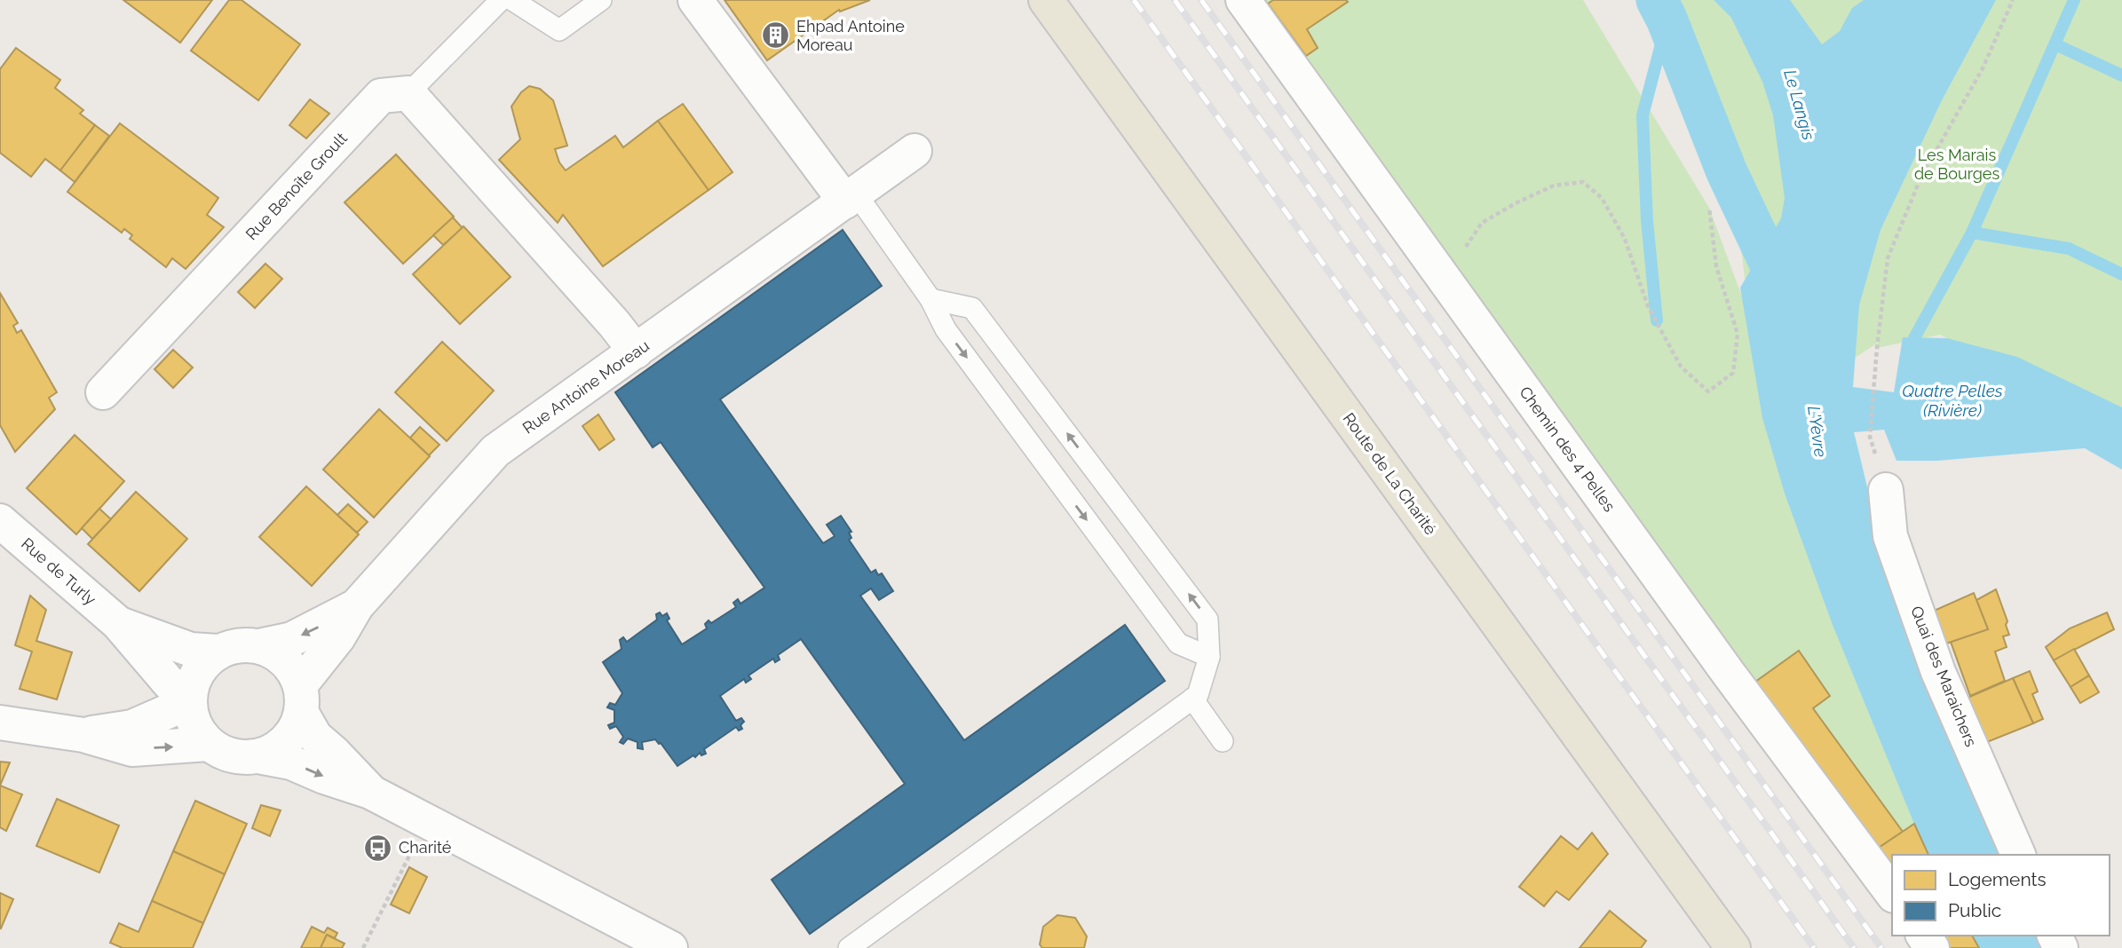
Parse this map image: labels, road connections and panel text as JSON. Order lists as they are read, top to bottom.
{
  "streets": {
    "main road": ["Route de La Charité"],
    "street": [
      "Rue Benoîte Groult",
      "Rue Antoine Moreau",
      "Chemin des 4 Pelles",
      "Rue de Turly",
      "Quai des Maraichers"
    ]
  },
  "crossings": [
    ["Rue Antoine Moreau", "Rue de Turly"]
  ],
  "water": ["Le Langis", "Quatre Pelles (Rivière)", "L'Yèvre"],
  "parks": ["Les Marais de Bourges"],
  "places": {
    "building": ["Ehpad Antoine Moreau"],
    "bus stop": ["Charité"]
  },
  "legend": ["Logements", "Public"]
}
